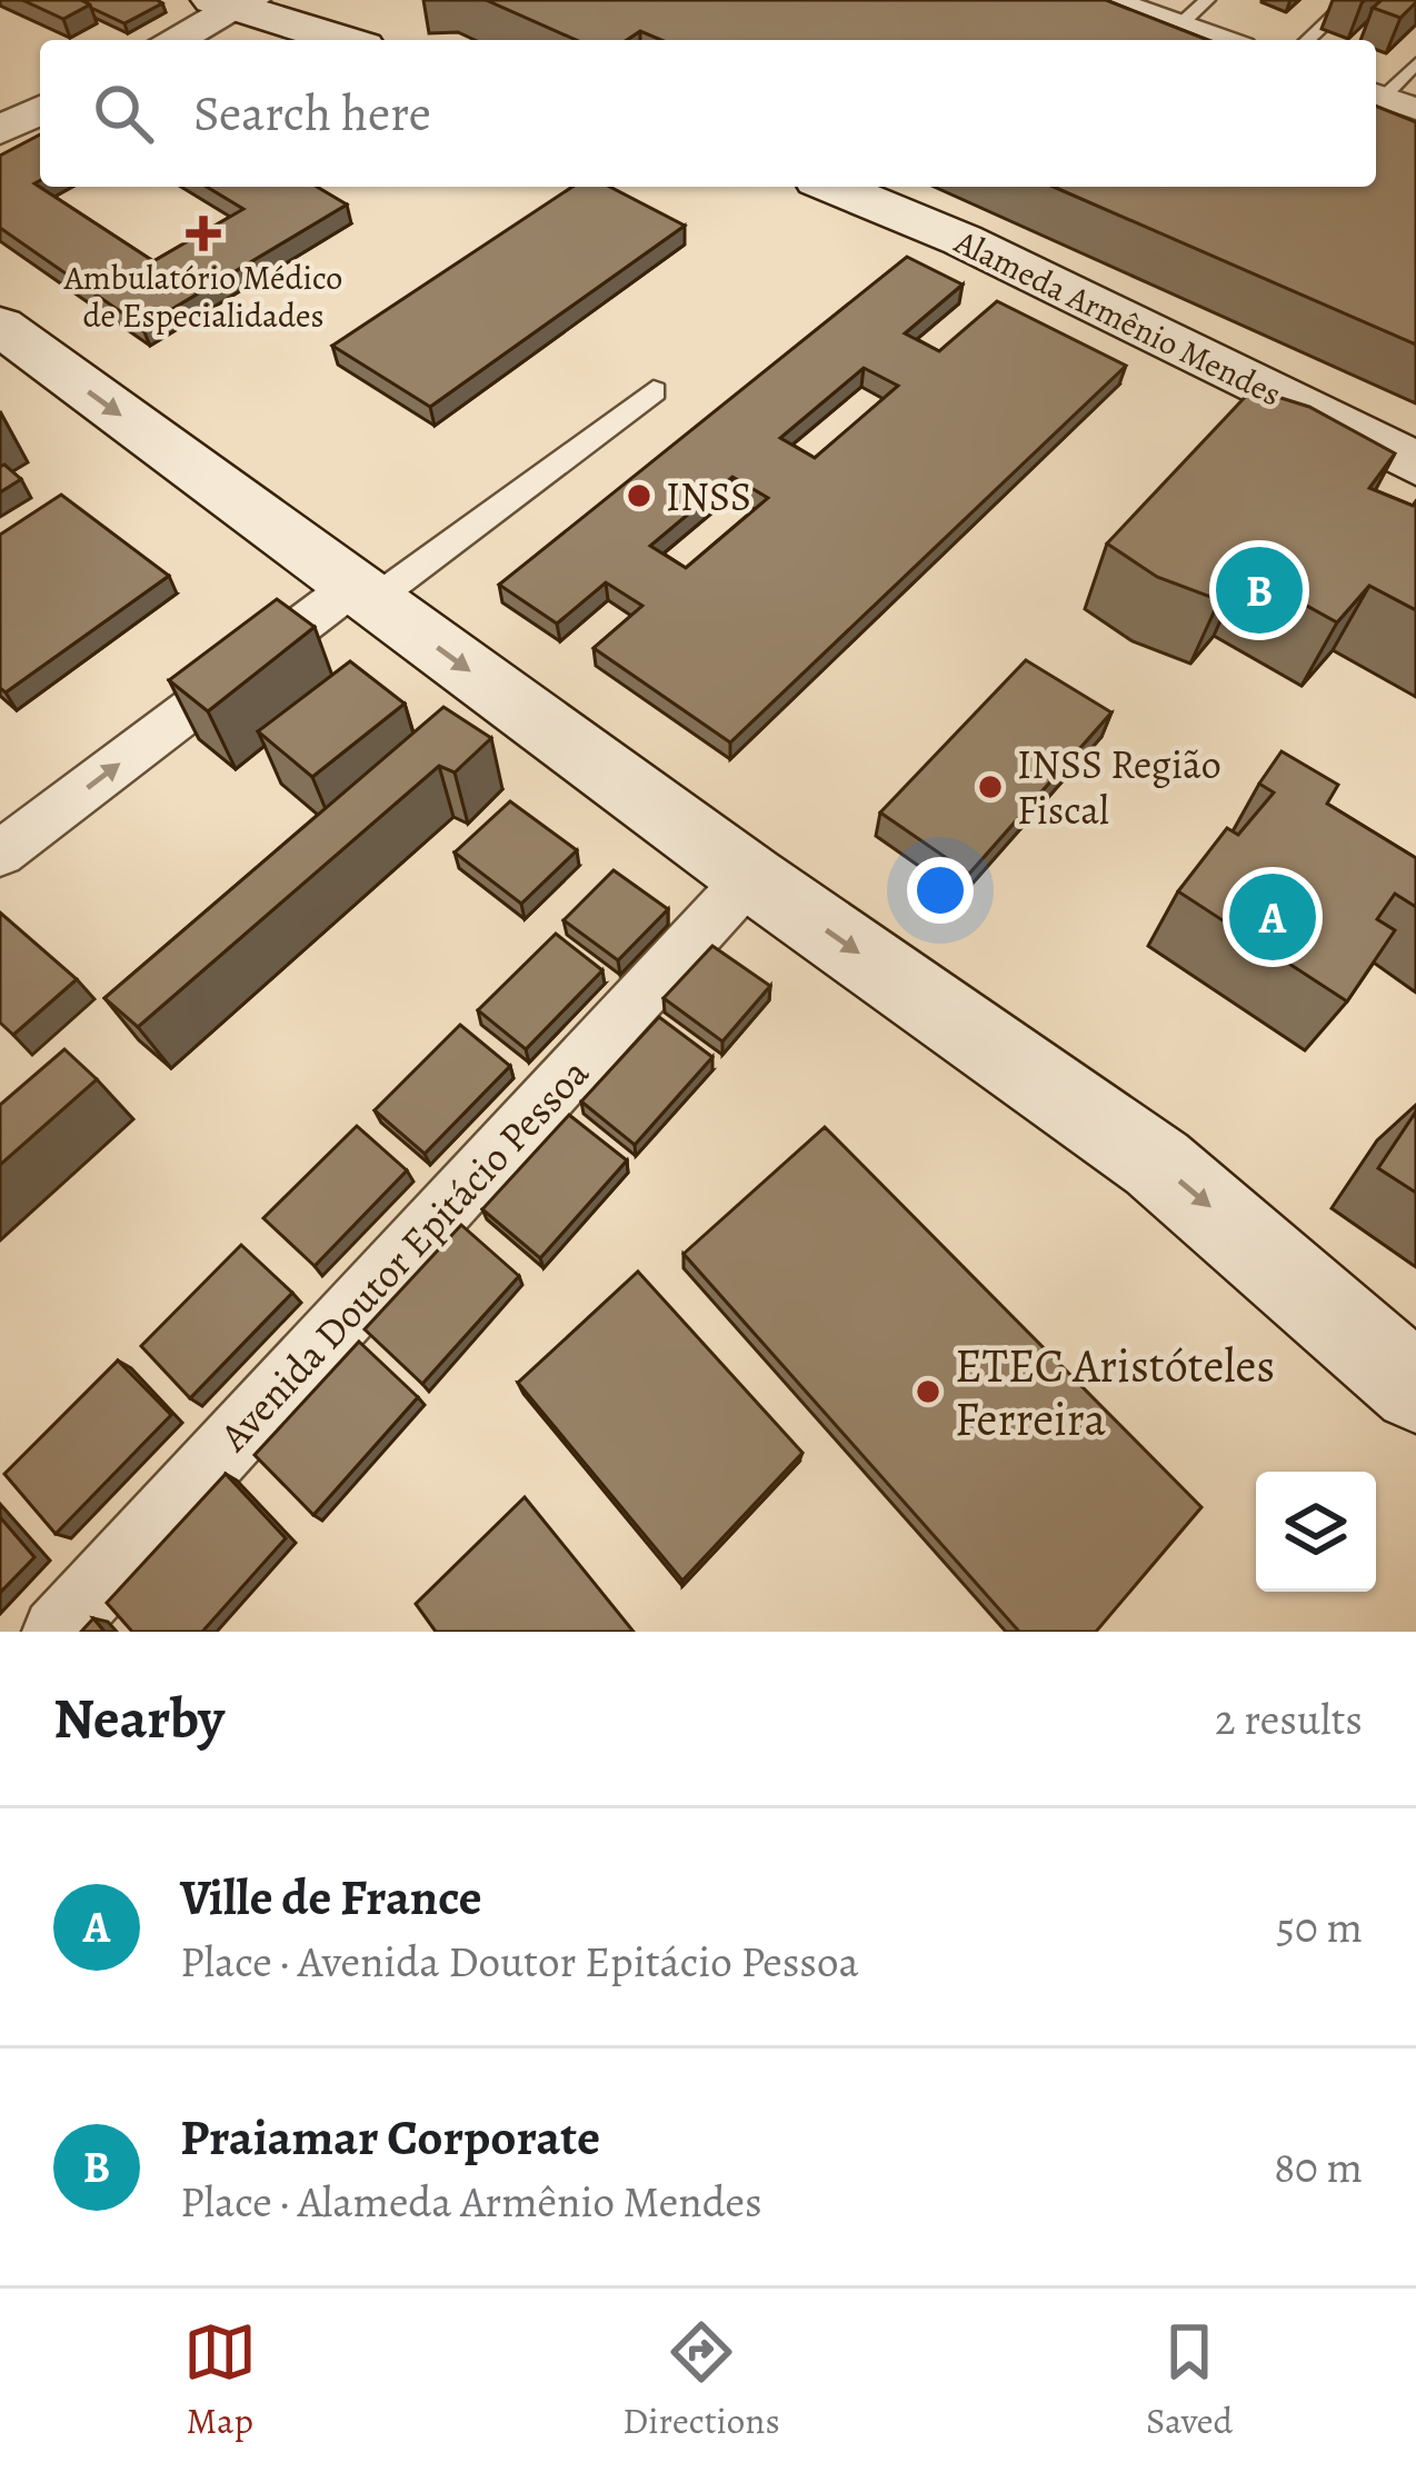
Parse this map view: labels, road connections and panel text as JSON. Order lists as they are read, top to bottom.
{
  "streets": {
    "main road": ["Alameda Armênio Mendes"],
    "street": ["Avenida Doutor Epitácio Pessoa"]
  },
  "places": {
    "health": ["Ambulatório Médico de Especialidades"],
    "other": ["INSS", "INSS Região Fiscal", "ETEC Aristóteles Ferreira"]
  },
  "page": {
    "search": "Search here",
    "pins": ["B", "A"],
    "heading": ["Nearby", "2 results"],
    "list": [
      {
        "mark": "A",
        "name": "Ville de France",
        "note": "Place · Avenida Doutor Epitácio Pessoa",
        "value": "50 m"
      },
      {
        "mark": "B",
        "name": "Praiamar Corporate",
        "note": "Place · Alameda Armênio Mendes",
        "value": "80 m"
      }
    ],
    "nav": ["Map", "Directions", "Saved"]
  }
}
